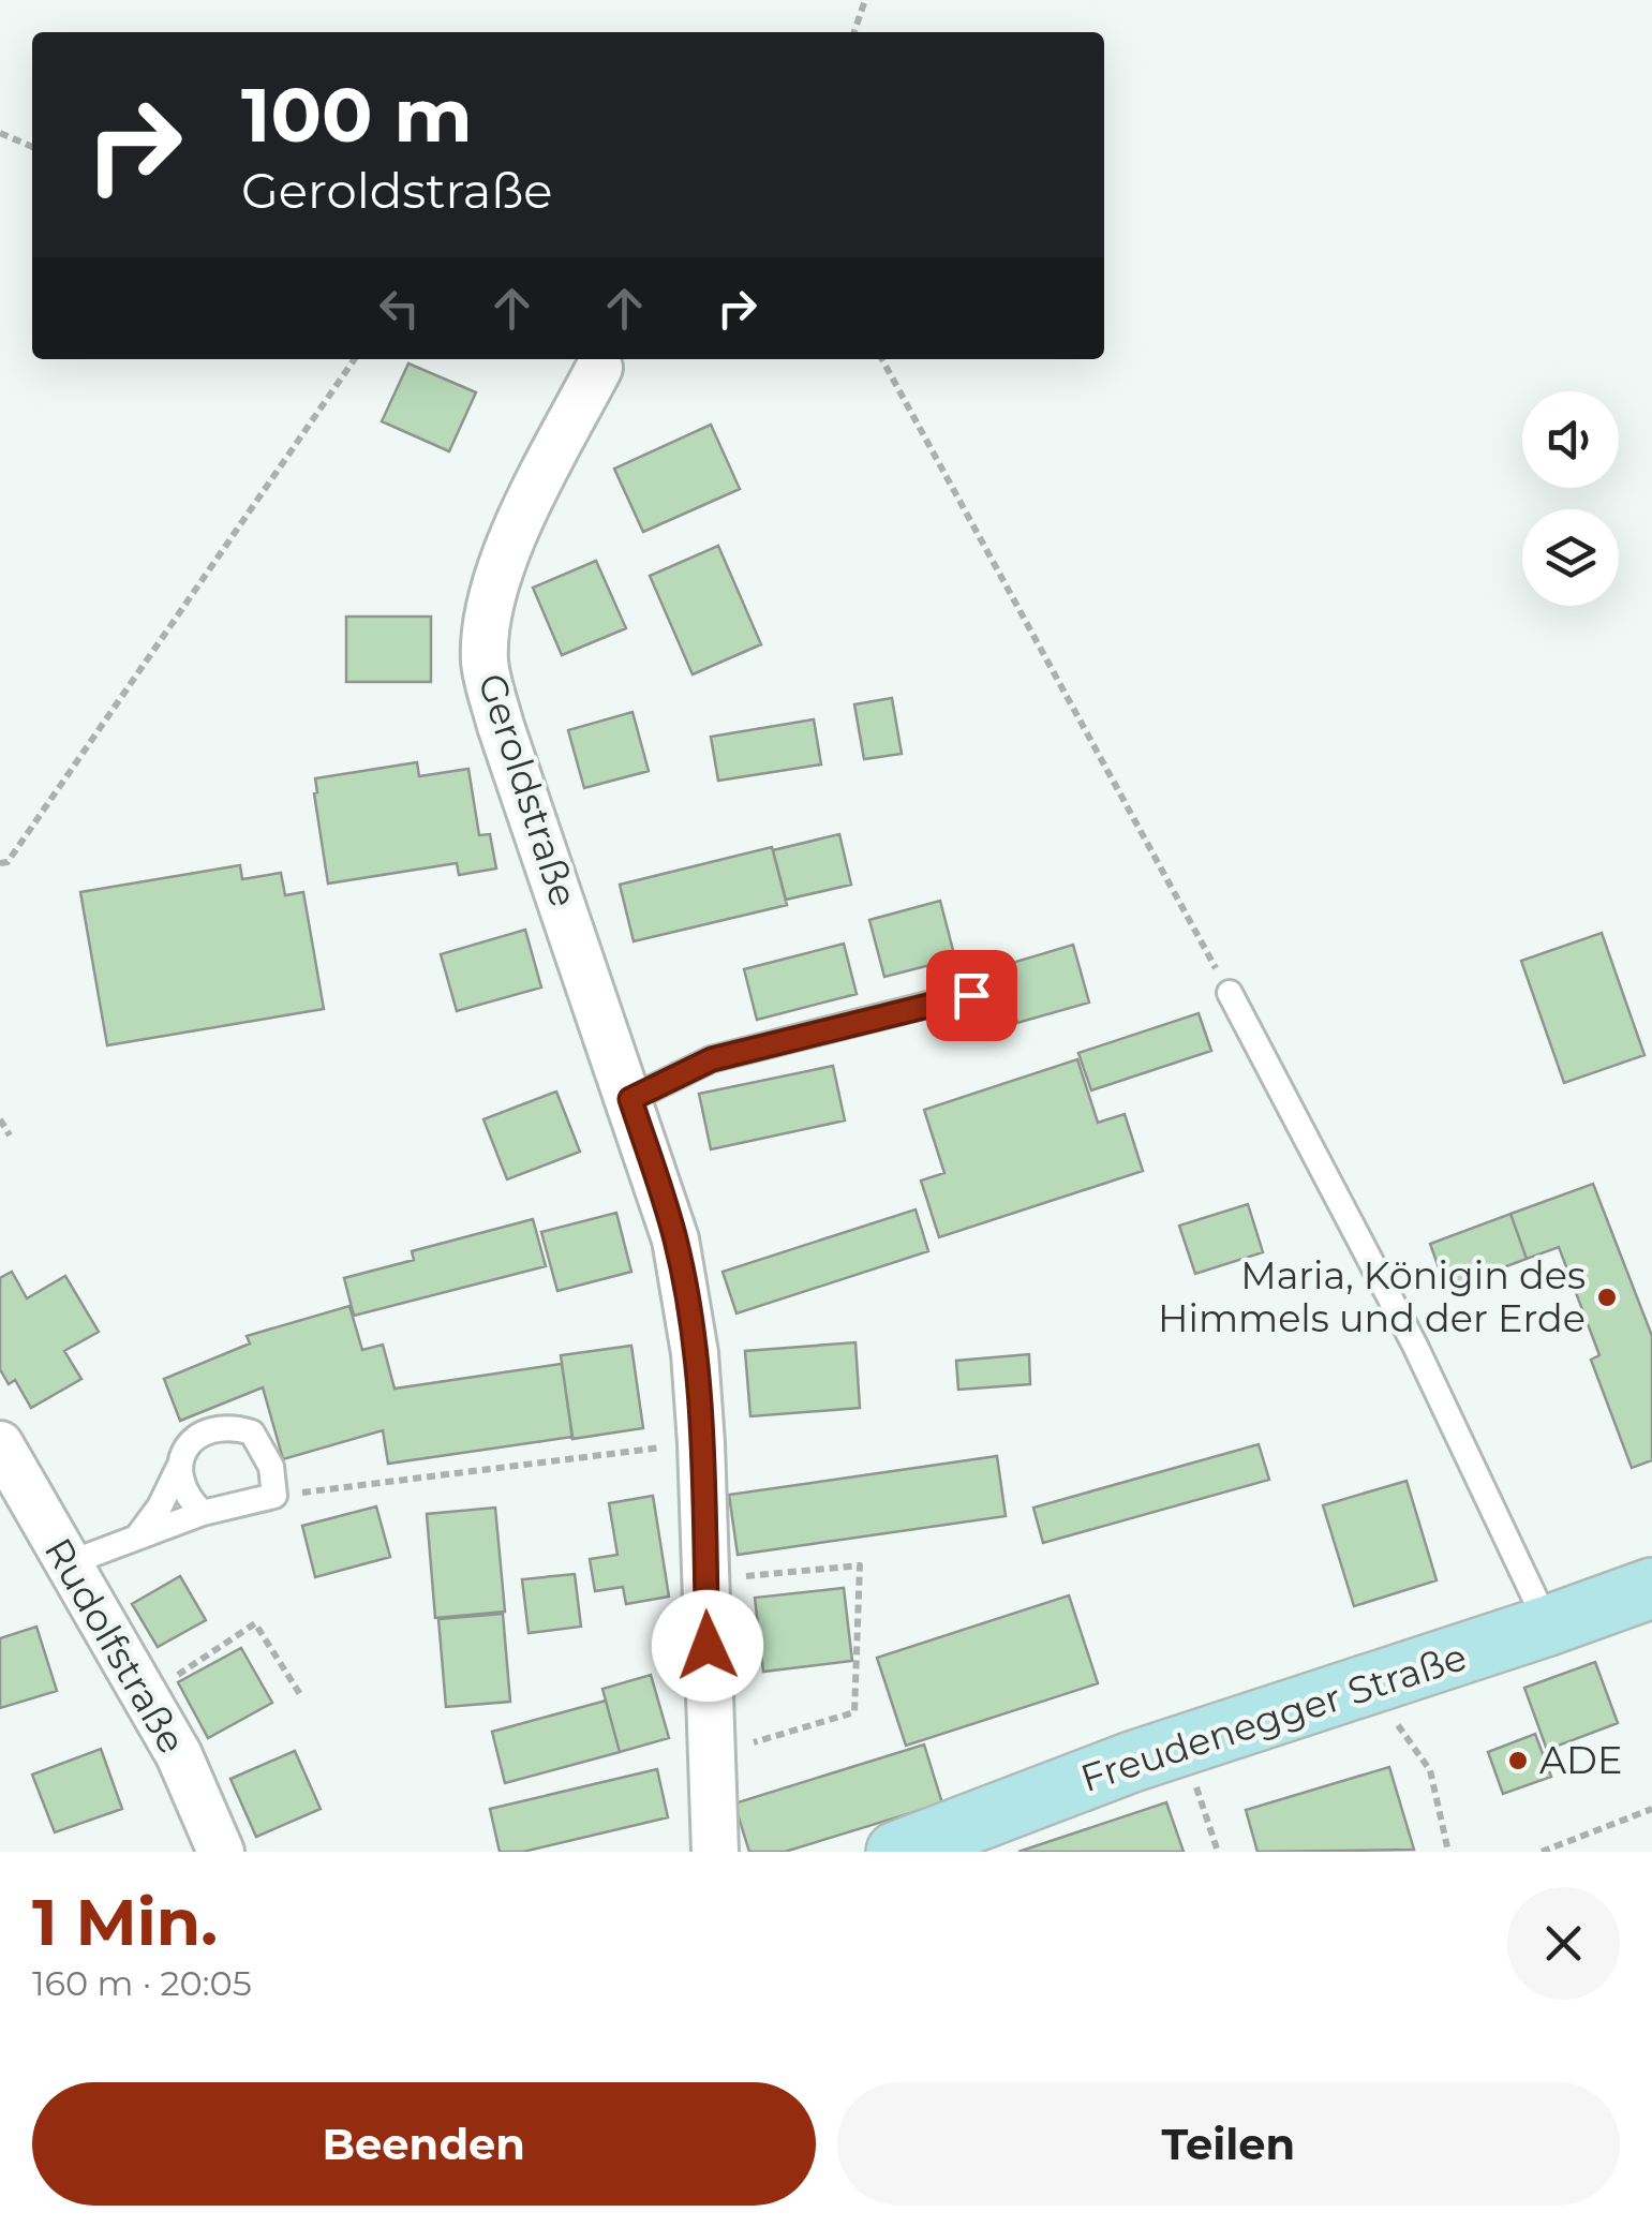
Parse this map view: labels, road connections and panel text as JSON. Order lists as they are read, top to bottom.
{
  "streets": {
    "street": ["Geroldstraße", "Rudolfstraße", "Freudenegger Straße"]
  },
  "places": ["Maria, Königin des Himmels und der Erde", "ADE"],
  "page": {
    "turn": ["100 m", "Geroldstraße"],
    "heading": ["1 Min.", "160 m · 20:05"],
    "buttons": ["Beenden", "Teilen"]
  }
}
